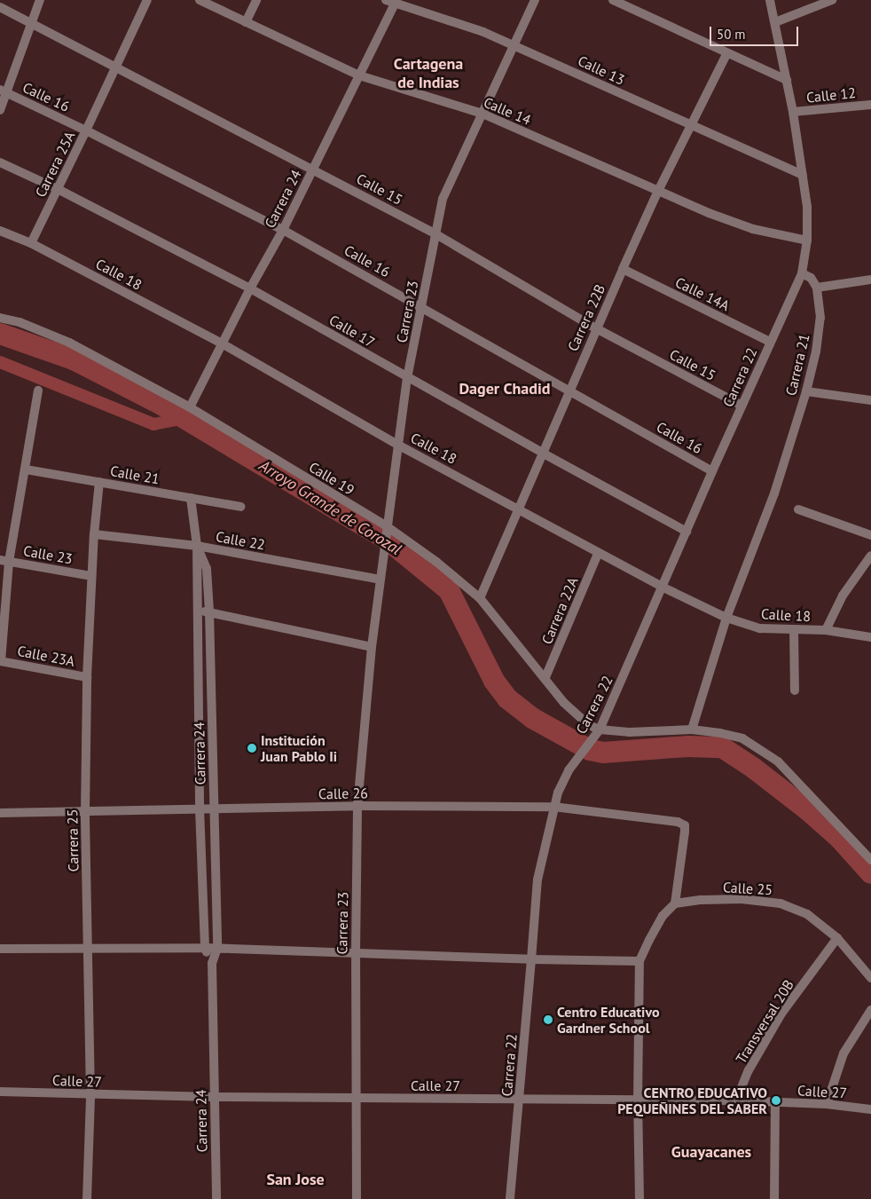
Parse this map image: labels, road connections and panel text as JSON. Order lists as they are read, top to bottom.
{
  "streets": {
    "street": [
      "Calle 13",
      "Calle 12",
      "Calle 16",
      "Calle 14",
      "Carrera 25A",
      "Calle 15",
      "Carrera 24",
      "Calle 18",
      "Calle 14A",
      "Carrera 23",
      "Carrera 22B",
      "Calle 17",
      "Carrera 21",
      "Carrera 22",
      "Calle 21",
      "Calle 19",
      "Calle 22",
      "Calle 23",
      "Carrera 22A",
      "Calle 23A",
      "Calle 26",
      "Carrera 25",
      "Calle 25",
      "Transversal 20B",
      "Calle 27"
    ]
  },
  "crossings": [
    ["Calle 13", "Carrera 24"],
    ["Calle 13", "Carrera 23"],
    ["Calle 13", "Carrera 22B"],
    ["Calle 12", "Carrera 22B"],
    ["Calle 16", "Carrera 25A"],
    ["Calle 16", "Carrera 24"],
    ["Calle 16", "Carrera 23"],
    ["Calle 16", "Carrera 22B"],
    ["Calle 16", "Carrera 22"],
    ["Calle 14", "Carrera 24"],
    ["Calle 14", "Carrera 23"],
    ["Calle 14", "Carrera 22B"],
    ["Carrera 25A", "Calle 15"],
    ["Carrera 25A", "Calle 18"],
    ["Carrera 25A", "Calle 17"],
    ["Calle 15", "Carrera 24"],
    ["Calle 15", "Carrera 23"],
    ["Calle 15", "Carrera 22B"],
    ["Calle 15", "Carrera 22"],
    ["Carrera 24", "Calle 18"],
    ["Carrera 24", "Calle 17"],
    ["Carrera 24", "Calle 21"],
    ["Carrera 24", "Calle 19"],
    ["Carrera 24", "Calle 22"],
    ["Carrera 24", "Calle 26"],
    ["Carrera 24", "Calle 27"],
    ["Calle 18", "Carrera 23"],
    ["Calle 18", "Carrera 22B"],
    ["Calle 18", "Carrera 21"],
    ["Calle 18", "Carrera 22"],
    ["Calle 18", "Carrera 22A"],
    ["Calle 14A", "Carrera 22B"],
    ["Calle 14A", "Carrera 22"],
    ["Carrera 23", "Calle 17"],
    ["Carrera 23", "Calle 19"],
    ["Carrera 23", "Calle 22"],
    ["Carrera 23", "Calle 26"],
    ["Carrera 23", "Calle 27"],
    ["Carrera 22B", "Calle 17"],
    ["Carrera 22B", "Calle 19"],
    ["Calle 17", "Carrera 22"],
    ["Carrera 22", "Calle 19"],
    ["Carrera 22", "Calle 26"],
    ["Carrera 22", "Calle 27"],
    ["Calle 21", "Carrera 25"],
    ["Calle 19", "Carrera 22A"],
    ["Calle 22", "Carrera 25"],
    ["Calle 23", "Carrera 25"],
    ["Calle 23A", "Carrera 25"],
    ["Calle 26", "Carrera 25"],
    ["Calle 26", "Calle 25"],
    ["Carrera 25", "Calle 27"],
    ["Calle 25", "Transversal 20B"],
    ["Transversal 20B", "Calle 27"]
  ],
  "districts": [
    "Cartagena de Indias",
    "Dager Chadid",
    "Guayacanes",
    "San Jose"
  ],
  "water": ["Arroyo Grande de Corozal"],
  "places": ["Institución Juan Pablo Ii", "Centro Educativo Gardner School", "CENTRO EDUCATIVO PEQUEÑINES DEL SABER"],
  "scale_bar": "50 m"
}
